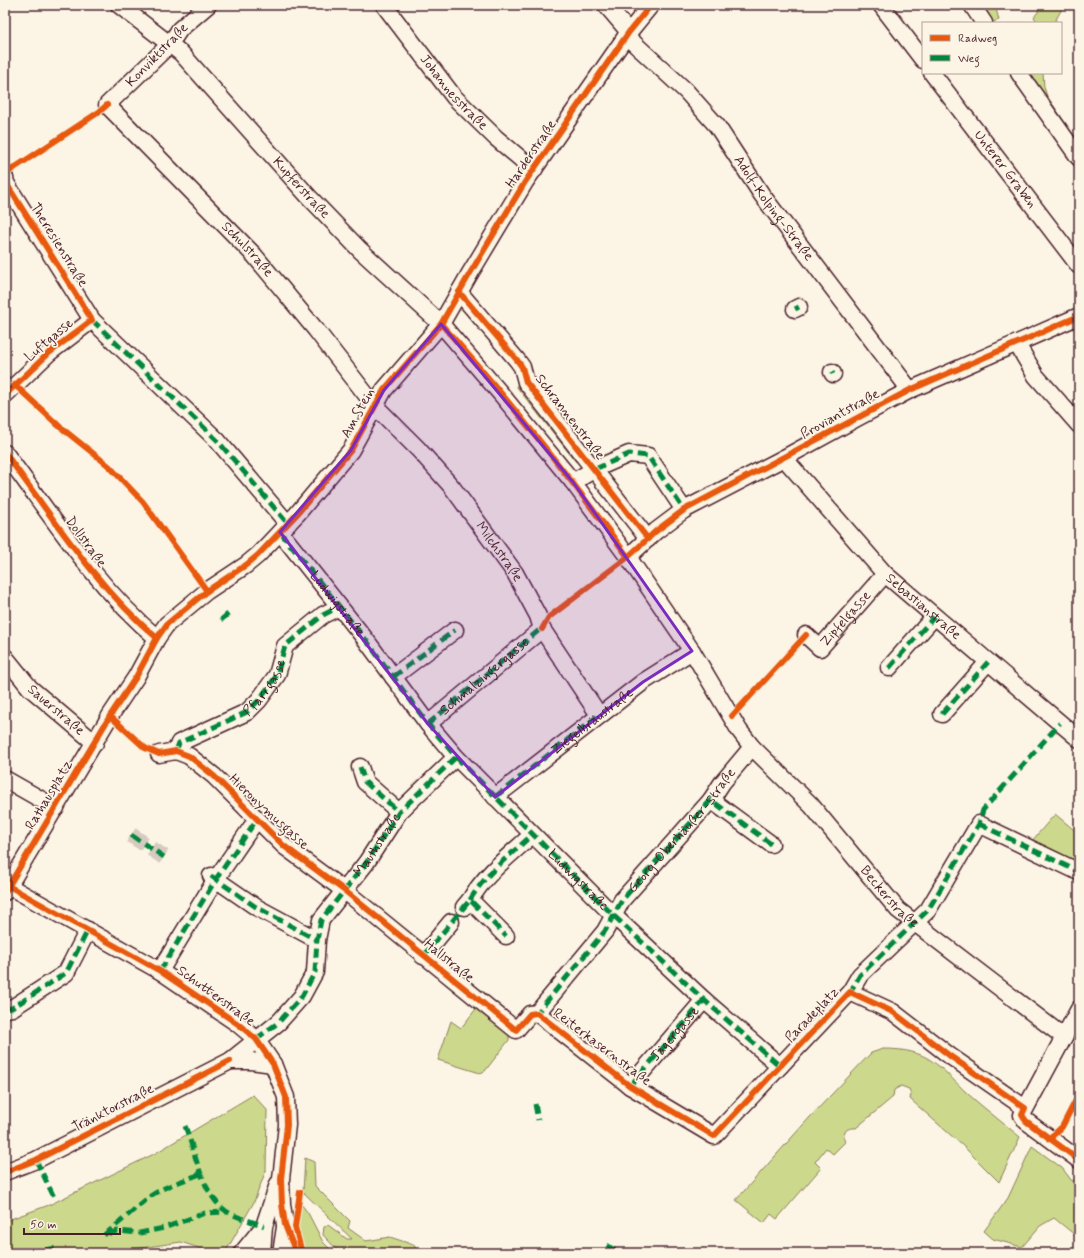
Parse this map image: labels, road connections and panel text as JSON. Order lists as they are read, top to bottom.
{
  "streets": {
    "street": [
      "Konviktstraße",
      "Johannesstraße",
      "Harderstraße",
      "Unterer Graben",
      "Kupferstraße",
      "Adolf-Kolping-Straße",
      "Theresienstraße",
      "Schulstraße",
      "Luftgasse",
      "Am Stein",
      "Proviantstraße",
      "Schrannenstraße",
      "Dollstraße",
      "Milchstraße",
      "Ludwigstraße",
      "Sebastianstraße",
      "Zipfelgasse",
      "Schmalzingergasse",
      "Pfarrgasse",
      "Sauerstraße",
      "Ziegelbräustraße",
      "Rathausplatz",
      "Hieronymusgasse",
      "Georg-Oberhäußer-Straße",
      "Mauthstraße",
      "Beckerstraße",
      "Hallstraße",
      "Schutterstraße",
      "Paradeplatz",
      "Jägergasse",
      "Reiterkasernstraße",
      "Tränktorstraße"
    ]
  },
  "crossings": [
    ["Konviktstraße", "Kupferstraße"],
    ["Konviktstraße", "Schulstraße"],
    ["Johannesstraße", "Harderstraße"],
    ["Harderstraße", "Kupferstraße"],
    ["Harderstraße", "Adolf-Kolping-Straße"],
    ["Harderstraße", "Am Stein"],
    ["Harderstraße", "Schrannenstraße"],
    ["Kupferstraße", "Am Stein"],
    ["Adolf-Kolping-Straße", "Proviantstraße"],
    ["Theresienstraße", "Luftgasse"],
    ["Theresienstraße", "Am Stein"],
    ["Theresienstraße", "Ludwigstraße"],
    ["Schulstraße", "Am Stein"],
    ["Schulstraße", "Milchstraße"],
    ["Am Stein", "Dollstraße"],
    ["Am Stein", "Milchstraße"],
    ["Am Stein", "Ludwigstraße"],
    ["Am Stein", "Rathausplatz"],
    ["Proviantstraße", "Schrannenstraße"],
    ["Proviantstraße", "Sebastianstraße"],
    ["Dollstraße", "Rathausplatz"],
    ["Milchstraße", "Schmalzingergasse"],
    ["Milchstraße", "Ziegelbräustraße"],
    ["Ludwigstraße", "Schmalzingergasse"],
    ["Ludwigstraße", "Pfarrgasse"],
    ["Ludwigstraße", "Ziegelbräustraße"],
    ["Ludwigstraße", "Georg-Oberhäußer-Straße"],
    ["Ludwigstraße", "Mauthstraße"],
    ["Ludwigstraße", "Hallstraße"],
    ["Ludwigstraße", "Paradeplatz"],
    ["Ludwigstraße", "Jägergasse"],
    ["Sebastianstraße", "Zipfelgasse"],
    ["Pfarrgasse", "Hieronymusgasse"],
    ["Sauerstraße", "Rathausplatz"],
    ["Ziegelbräustraße", "Beckerstraße"],
    ["Rathausplatz", "Schutterstraße"],
    ["Hieronymusgasse", "Mauthstraße"],
    ["Hieronymusgasse", "Hallstraße"],
    ["Georg-Oberhäußer-Straße", "Beckerstraße"],
    ["Georg-Oberhäußer-Straße", "Hallstraße"],
    ["Mauthstraße", "Hallstraße"],
    ["Mauthstraße", "Schutterstraße"],
    ["Mauthstraße", "Tränktorstraße"],
    ["Beckerstraße", "Paradeplatz"],
    ["Hallstraße", "Reiterkasernstraße"],
    ["Schutterstraße", "Tränktorstraße"],
    ["Paradeplatz", "Reiterkasernstraße"],
    ["Jägergasse", "Reiterkasernstraße"]
  ],
  "legend": ["Radweg", "Weg"],
  "scale_bar": "50 m"
}
